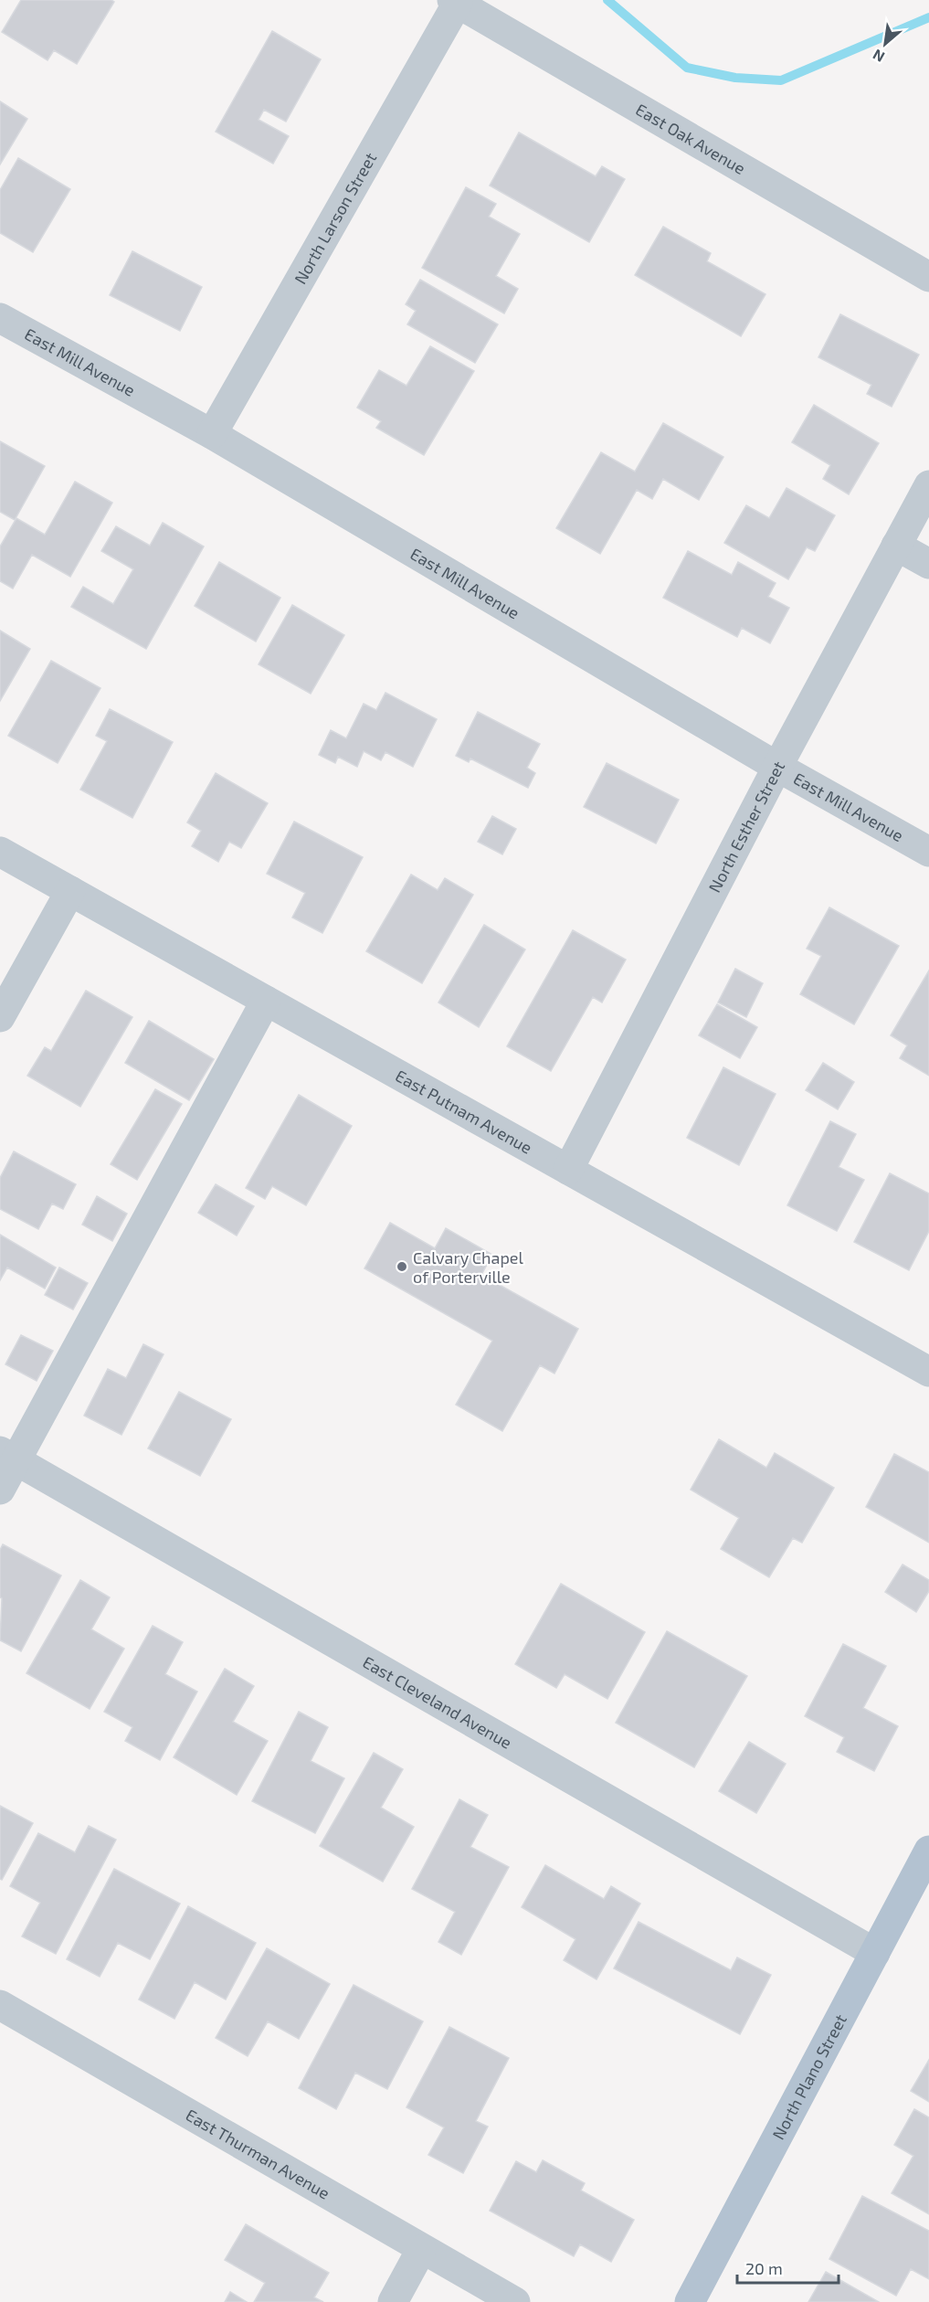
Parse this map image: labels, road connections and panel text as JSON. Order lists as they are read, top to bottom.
{
  "streets": {
    "main road": ["North Plano Street"],
    "street": [
      "East Oak Avenue",
      "North Larson Street",
      "East Mill Avenue",
      "North Esther Street",
      "East Putnam Avenue",
      "East Cleveland Avenue",
      "East Thurman Avenue"
    ]
  },
  "crossings": [
    ["East Oak Avenue", "North Larson Street"],
    ["North Larson Street", "East Mill Avenue"],
    ["East Mill Avenue", "North Esther Street"],
    ["North Esther Street", "East Putnam Avenue"],
    ["East Cleveland Avenue", "North Plano Street"]
  ],
  "places": ["Calvary Chapel of Porterville"],
  "scale_bar": "20 m",
  "north": "bottom left"
}
